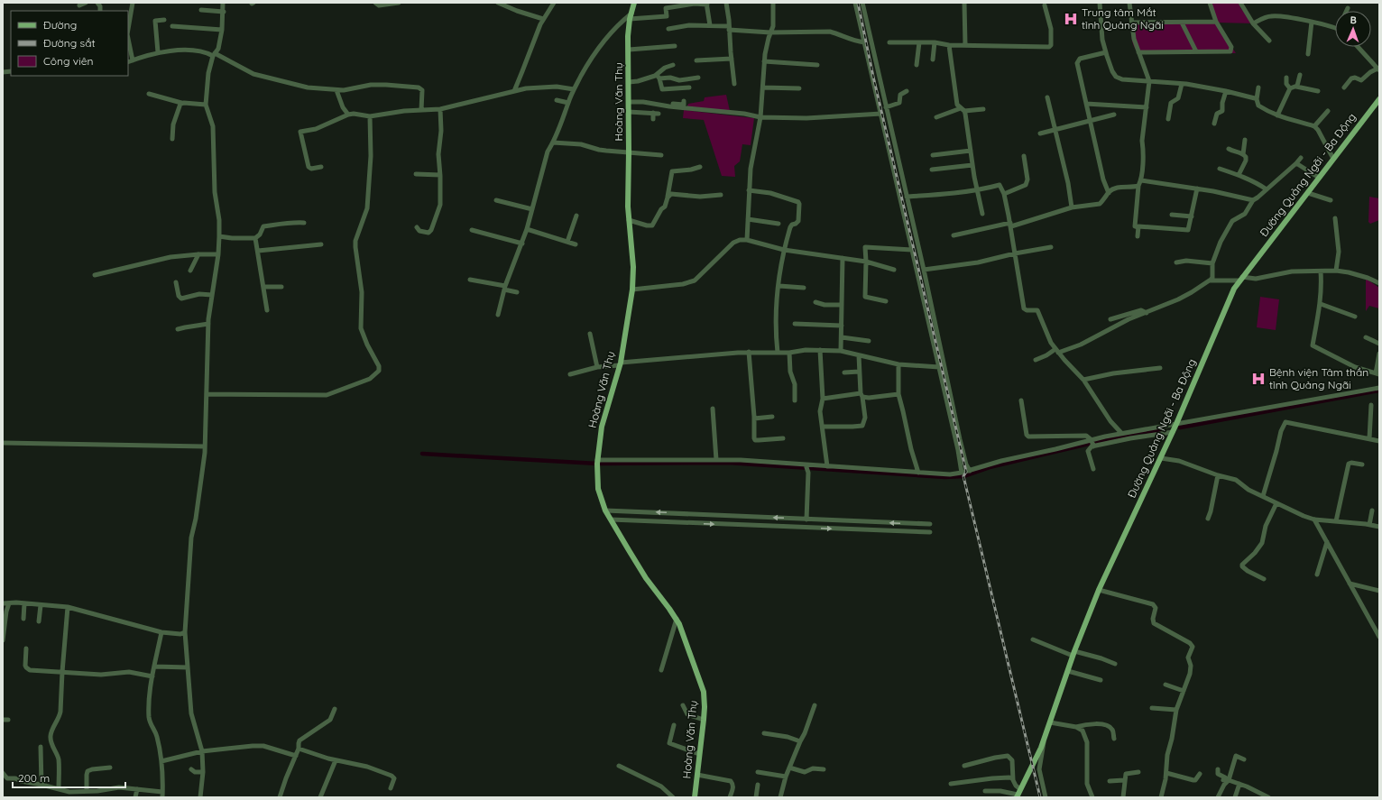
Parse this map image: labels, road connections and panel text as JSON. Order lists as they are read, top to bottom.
{
  "streets": {
    "main road": ["Hoàng Văn Thụ", "Đường Quảng Ngãi - Ba Động"]
  },
  "places": {
    "hospital": ["Trung tâm Mắt tỉnh Quảng Ngãi", "Bệnh viện Tâm thần tỉnh Quảng Ngãi"]
  },
  "legend": ["Đường", "Đường sắt", "Công viên"],
  "scale_bar": "200 m",
  "north": "top"
}
